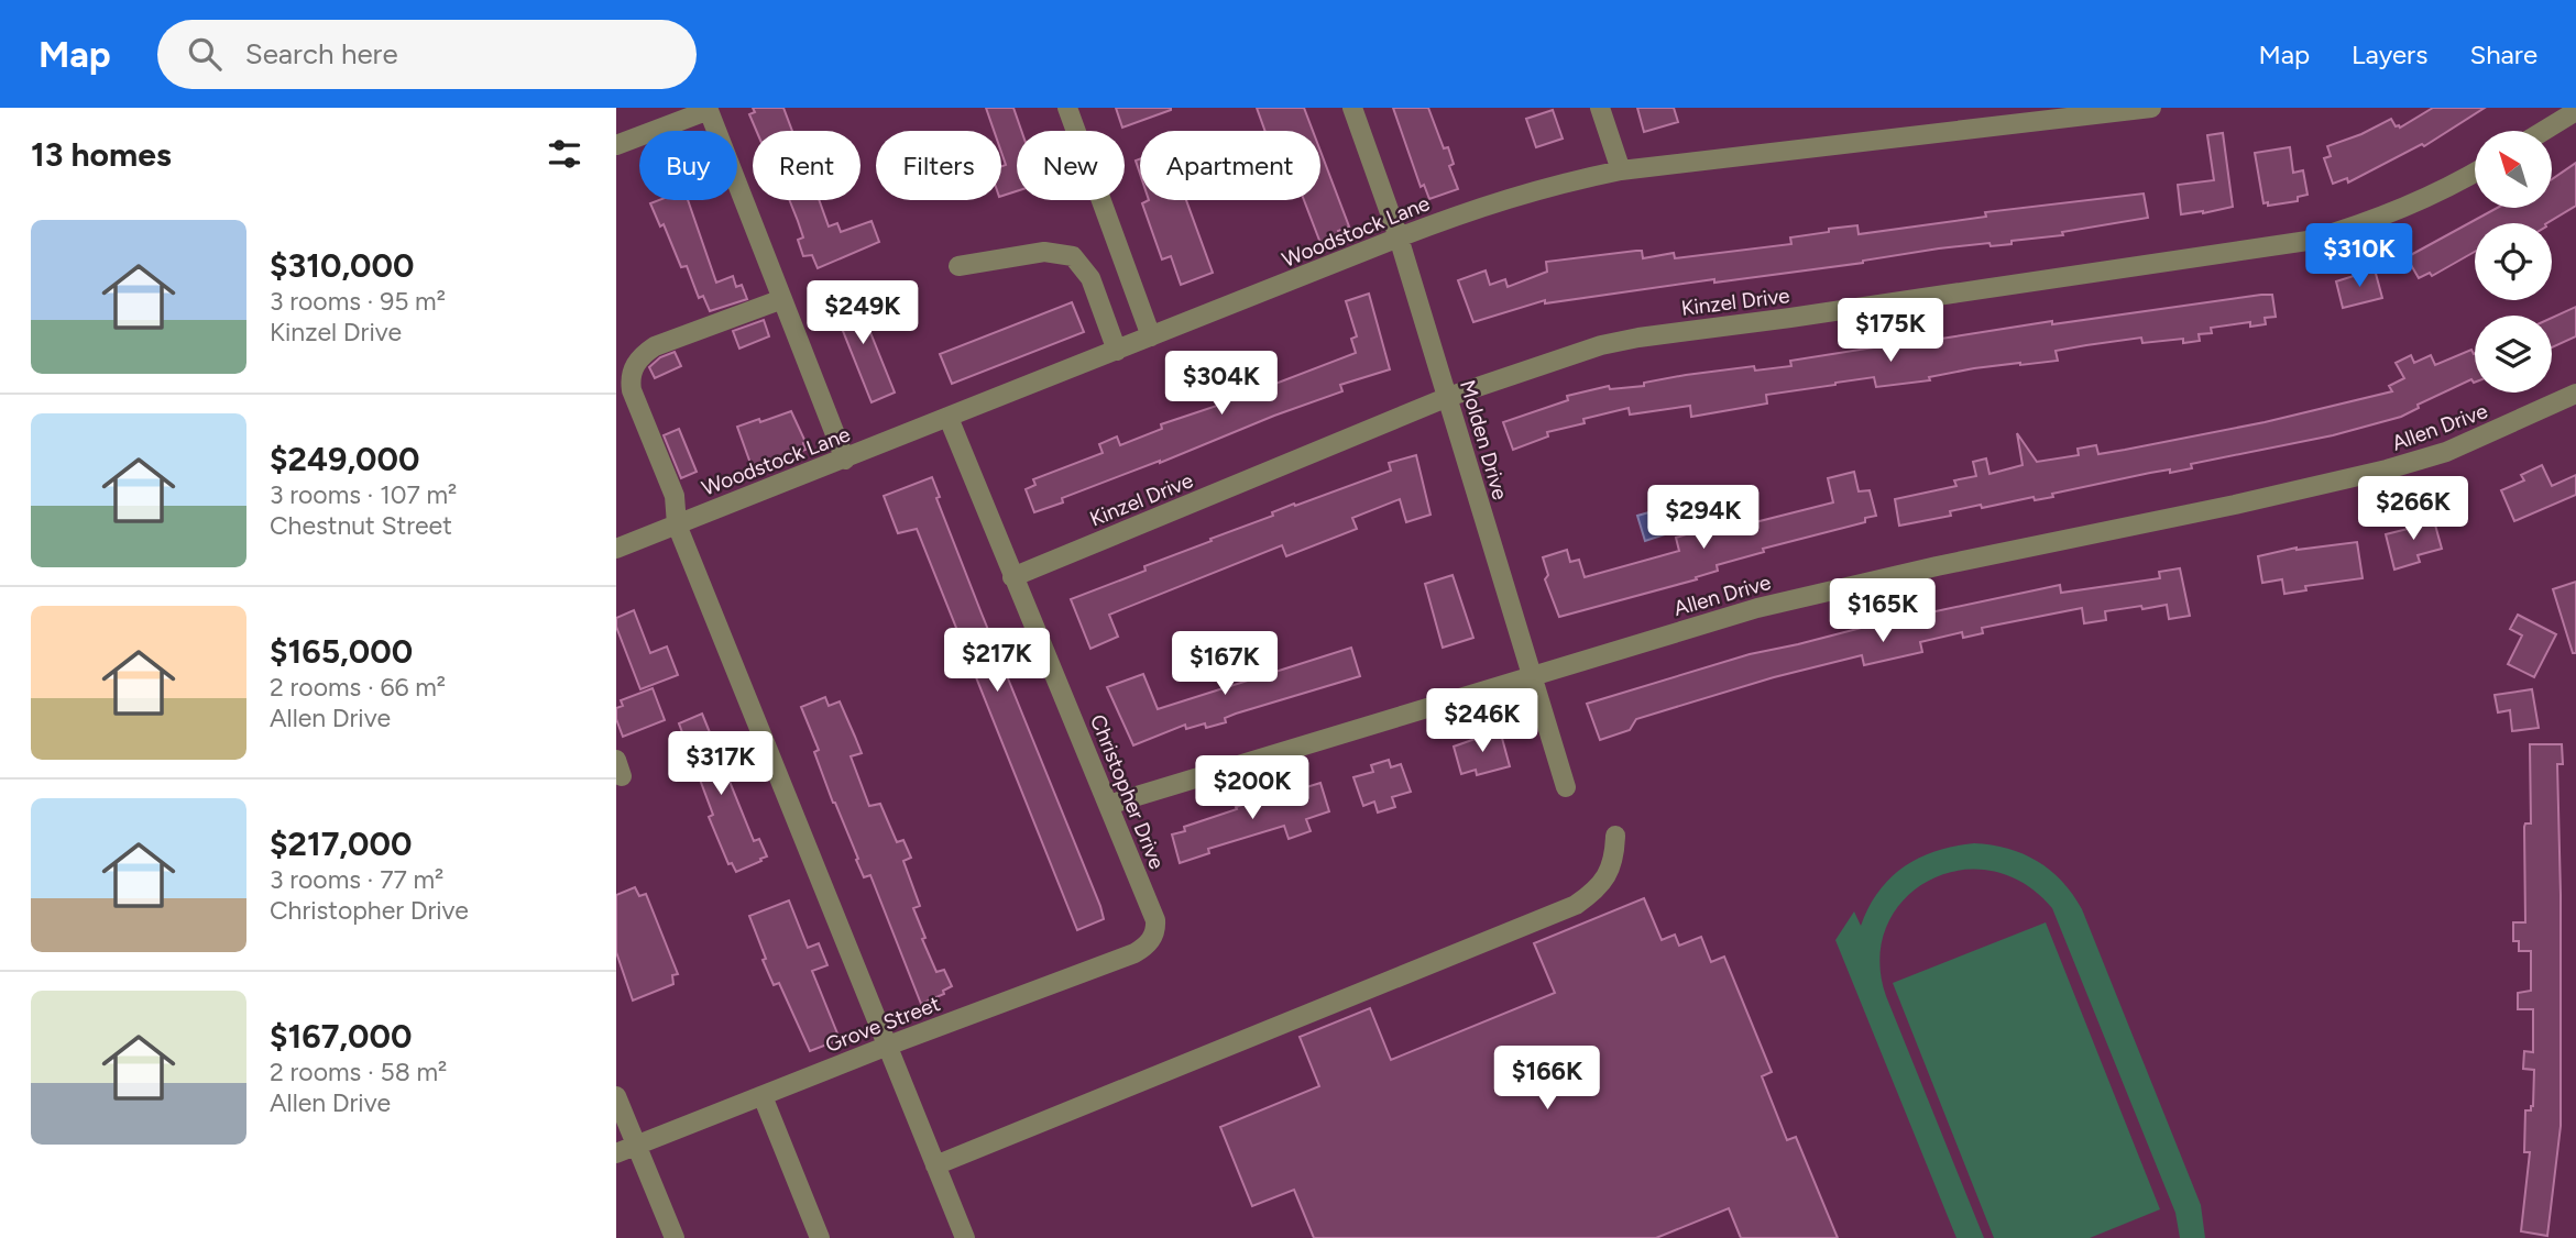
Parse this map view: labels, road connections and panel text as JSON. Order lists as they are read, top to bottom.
{
  "streets": {
    "street": [
      "Woodstock Lane",
      "Kinzel Drive",
      "Allen Drive",
      "Molden Drive",
      "Christopher Drive",
      "Grove Street"
    ]
  },
  "crossings": [
    ["Woodstock Lane", "Molden Drive"],
    ["Woodstock Lane", "Christopher Drive"],
    ["Kinzel Drive", "Molden Drive"],
    ["Kinzel Drive", "Christopher Drive"],
    ["Allen Drive", "Molden Drive"],
    ["Allen Drive", "Christopher Drive"],
    ["Christopher Drive", "Grove Street"]
  ],
  "north": "top left",
  "page": {
    "header": "Map",
    "search": "Search here",
    "nav": ["Map", "Layers", "Share"],
    "heading": "13 homes",
    "chip": [
      "Buy",
      "Rent",
      "Filters",
      "New",
      "Apartment"
    ],
    "list": [
      {
        "name": "$310,000",
        "note": "3 rooms · 95 m² · Kinzel Drive"
      },
      {
        "name": "$249,000",
        "note": "3 rooms · 107 m² · Chestnut Street"
      },
      {
        "name": "$165,000",
        "note": "2 rooms · 66 m² · Allen Drive"
      },
      {
        "name": "$217,000",
        "note": "3 rooms · 77 m² · Christopher Drive"
      },
      {
        "name": "$167,000",
        "note": "2 rooms · 58 m² · Allen Drive"
      }
    ],
    "price": [
      "$310K",
      "$249K",
      "$175K",
      "$304K",
      "$266K",
      "$294K",
      "$165K",
      "$217K",
      "$167K",
      "$246K",
      "$317K",
      "$200K",
      "$166K"
    ]
  }
}
